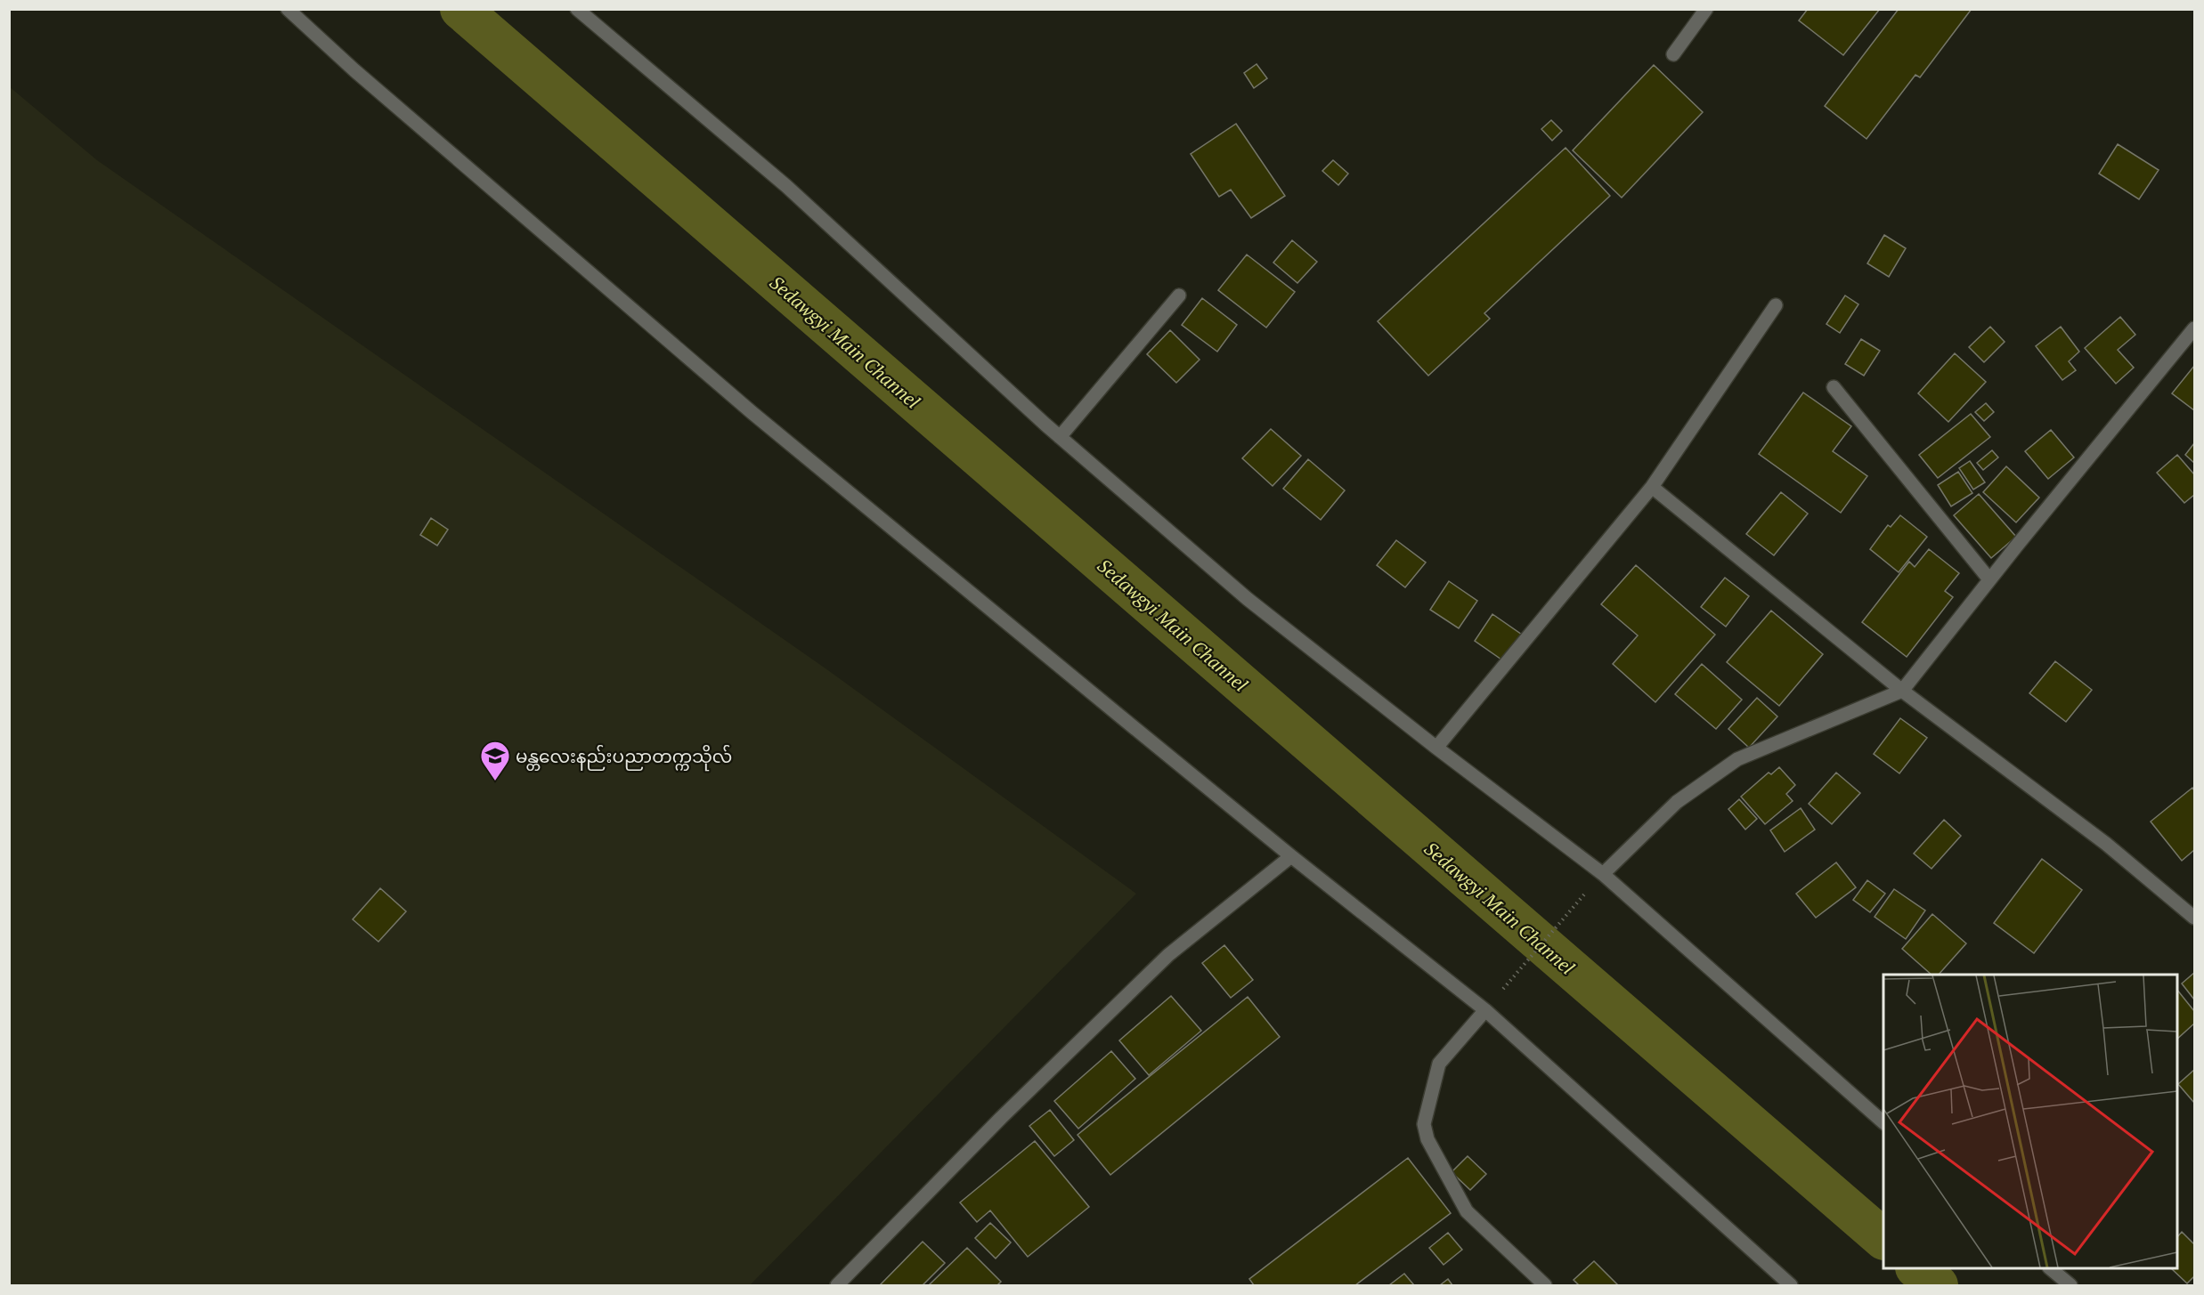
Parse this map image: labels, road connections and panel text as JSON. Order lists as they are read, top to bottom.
{
  "water": ["Sedawgyi Main Channel"],
  "places": {
    "school or university": ["မန္တလေးနည်းပညာတက္ကသိုလ်"]
  }
}
